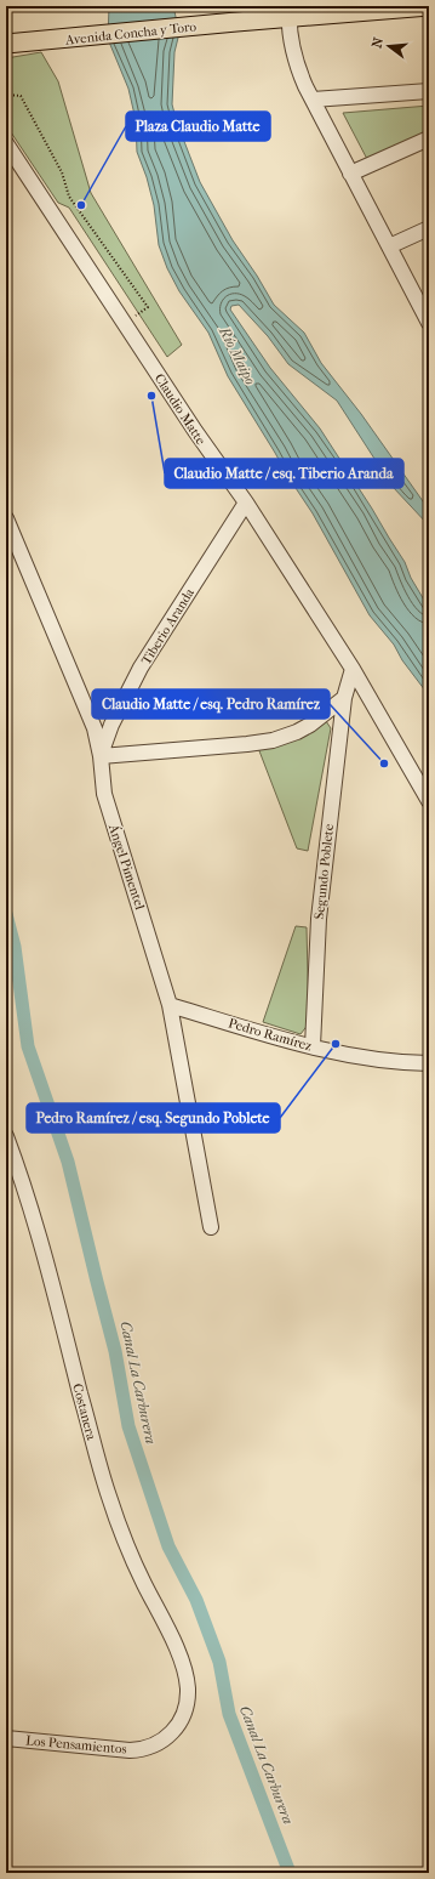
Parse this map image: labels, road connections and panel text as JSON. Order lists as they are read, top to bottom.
{
  "streets": {
    "main road": ["Avenida Concha y Toro"],
    "street": [
      "Claudio Matte",
      "Tiberio Aranda",
      "Ángel Pimentel",
      "Segundo Poblete",
      "Pedro Ramírez",
      "Costanera",
      "Los Pensamientos"
    ]
  },
  "crossings": [
    ["Claudio Matte", "Tiberio Aranda"],
    ["Claudio Matte", "Segundo Poblete"],
    ["Tiberio Aranda", "Ángel Pimentel"],
    ["Ángel Pimentel", "Pedro Ramírez"],
    ["Segundo Poblete", "Pedro Ramírez"],
    ["Costanera", "Los Pensamientos"]
  ],
  "water": ["Río Maipo", "Canal La Carburera"],
  "places": [
    "Plaza Claudio Matte",
    "Claudio Matte / esq. Tiberio Aranda",
    "Claudio Matte / esq. Pedro Ramírez",
    "Pedro Ramírez / esq. Segundo Poblete"
  ],
  "north": "left"
}
